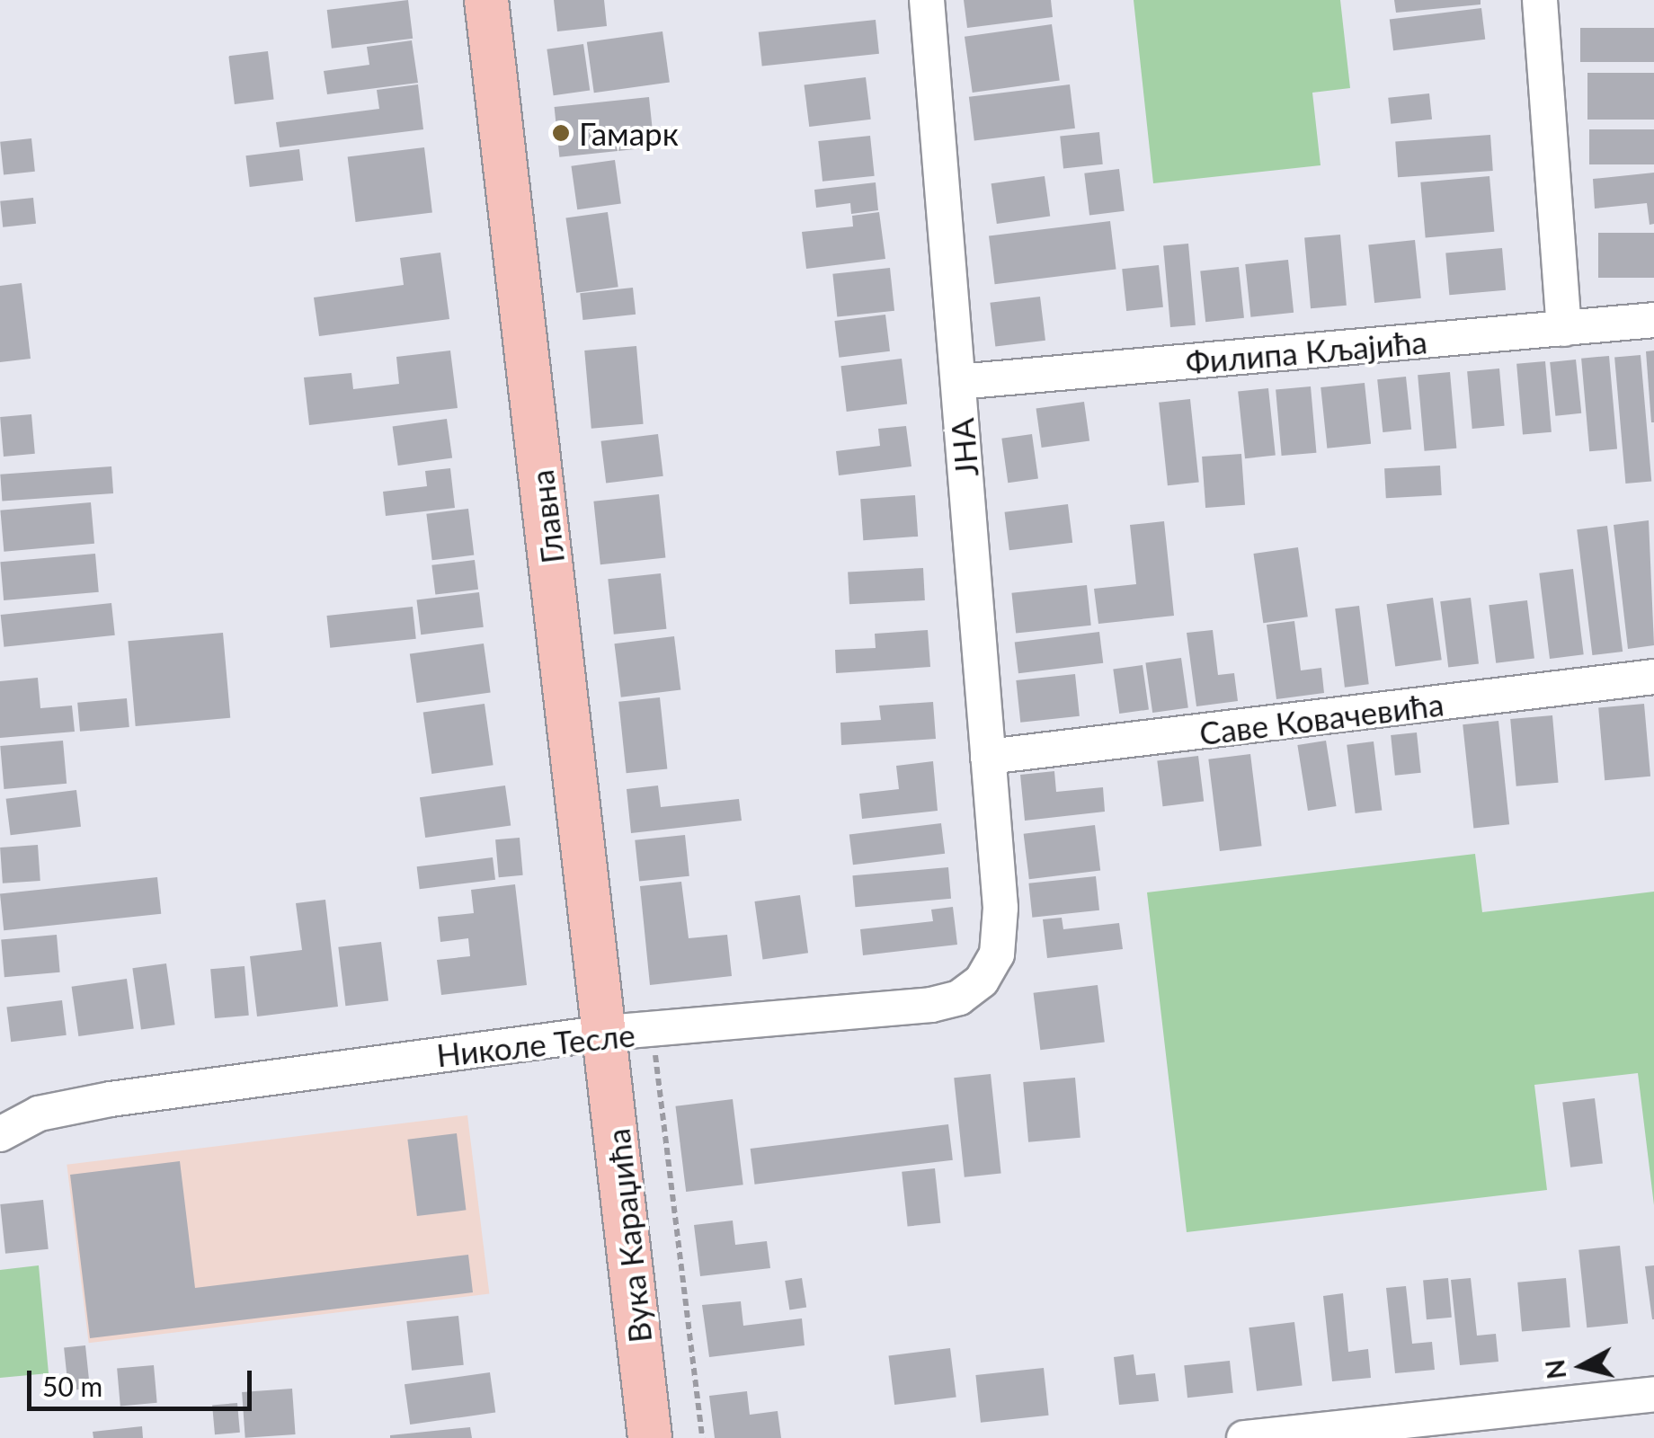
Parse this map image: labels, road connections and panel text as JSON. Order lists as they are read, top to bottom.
{
  "streets": {
    "main road": ["Главна", "Вука Караџића"],
    "street": [
      "Филипа Кљајића",
      "ЈНА",
      "Саве Ковачевића",
      "Николе Тесле"
    ]
  },
  "crossings": [
    ["Филипа Кљајића", "ЈНА"],
    ["ЈНА", "Саве Ковачевића"],
    ["ЈНА", "Николе Тесле"],
    ["Главна", "Николе Тесле"],
    ["Главна", "Вука Караџића"],
    ["Николе Тесле", "Вука Караџића"]
  ],
  "places": ["Гамарк"],
  "scale_bar": "50 m",
  "north": "left"
}
